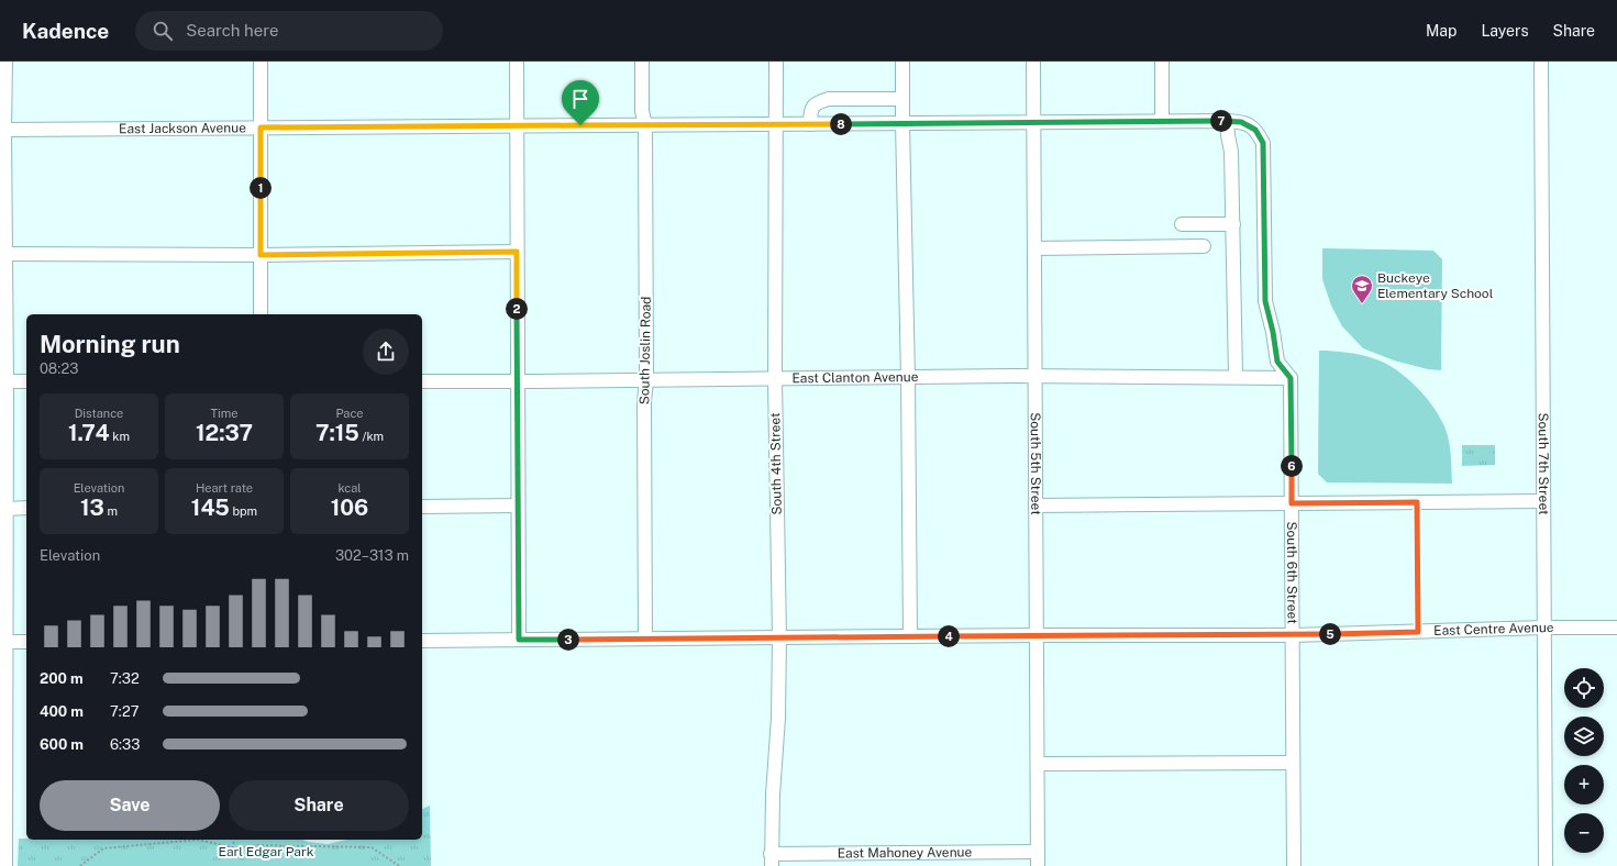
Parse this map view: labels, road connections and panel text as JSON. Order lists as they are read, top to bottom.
{
  "streets": {
    "street": [
      "East Jackson Avenue",
      "South Joslin Road",
      "East Clanton Avenue",
      "South 4th Street",
      "South 5th Street",
      "South 7th Street",
      "South 6th Street",
      "East Centre Avenue",
      "East Mahoney Avenue"
    ]
  },
  "crossings": [
    ["East Jackson Avenue", "South Joslin Road"],
    ["East Jackson Avenue", "East Clanton Avenue"],
    ["East Jackson Avenue", "South 4th Street"],
    ["East Jackson Avenue", "South 5th Street"],
    ["East Jackson Avenue", "South 6th Street"],
    ["South Joslin Road", "East Clanton Avenue"],
    ["South Joslin Road", "East Centre Avenue"],
    ["East Clanton Avenue", "South 4th Street"],
    ["East Clanton Avenue", "South 5th Street"],
    ["East Clanton Avenue", "South 6th Street"],
    ["South 4th Street", "East Centre Avenue"],
    ["South 4th Street", "East Mahoney Avenue"],
    ["South 5th Street", "East Centre Avenue"],
    ["South 5th Street", "East Mahoney Avenue"],
    ["South 7th Street", "East Centre Avenue"],
    ["South 6th Street", "East Centre Avenue"]
  ],
  "parks": ["Earl Edgar Park"],
  "places": {
    "school or university": ["Buckeye Elementary School"]
  },
  "page": {
    "header": "Kadence",
    "search": "Search here",
    "nav": ["Map", "Layers", "Share"],
    "pins": [
      "7",
      "8",
      "1",
      "2",
      "6",
      "5",
      "4",
      "3"
    ],
    "heading": ["Morning run", "08:23"],
    "stats": [
      ["Distance", "1.74 km"],
      ["Time", "12:37"],
      ["Pace", "7:15 /km"],
      ["Elevation", "13 m"],
      ["Heart rate", "145 bpm"],
      ["kcal", "106"]
    ],
    "chart": ["Elevation", "302–313 m"],
    "list": [
      {
        "name": "200 m",
        "note": "7:32"
      },
      {
        "name": "400 m",
        "note": "7:27"
      },
      {
        "name": "600 m",
        "note": "6:33"
      }
    ],
    "map_buttons": ["+", "−"],
    "buttons": ["Save", "Share"]
  }
}
